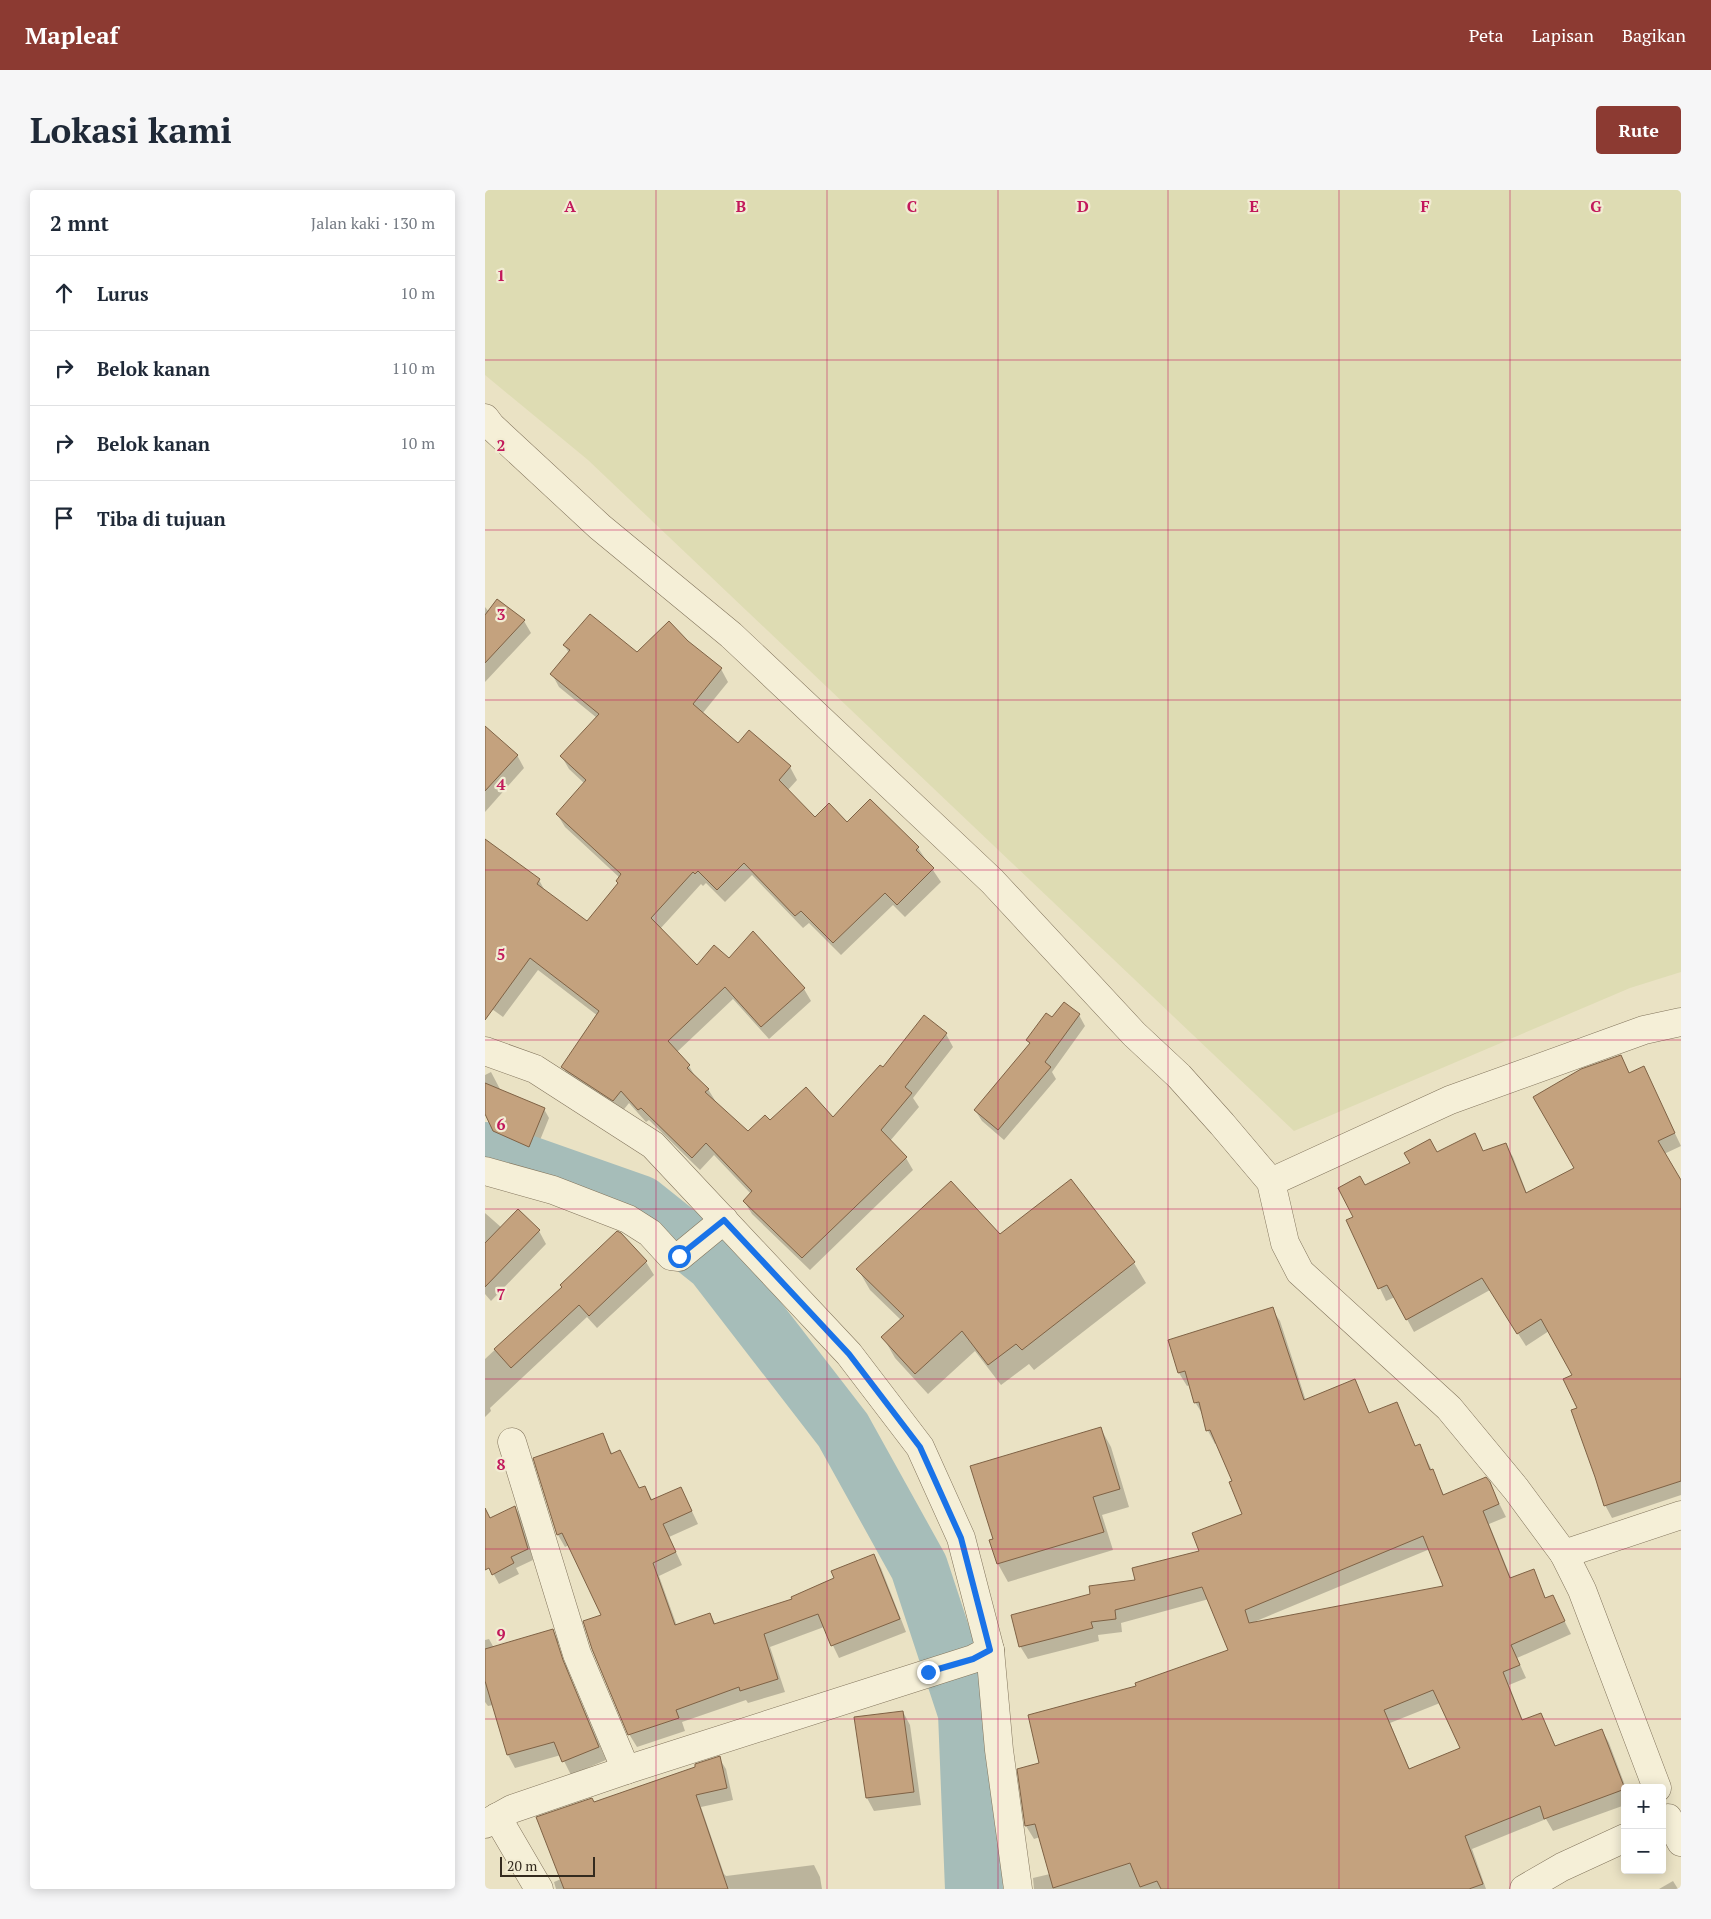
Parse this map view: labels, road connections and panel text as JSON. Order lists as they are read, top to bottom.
{
  "scale_bar": "20 m",
  "page": {
    "header": "Mapleaf",
    "nav": ["Peta", "Lapisan", "Bagikan"],
    "buttons": "Rute",
    "title": "Lokasi kami",
    "heading": ["2 mnt", "Jalan kaki · 130 m"],
    "list": [
      ["Lurus", "10 m"],
      ["Belok kanan", "110 m"],
      ["Belok kanan", "10 m"],
      "Tiba di tujuan"
    ],
    "map_buttons": ["+", "−"],
    "scale": "20 m"
  },
  "grid": {
    "columns": [
      "A",
      "B",
      "C",
      "D",
      "E",
      "F",
      "G"
    ],
    "rows": [
      "1",
      "2",
      "3",
      "4",
      "5",
      "6",
      "7",
      "8",
      "9"
    ]
  }
}
